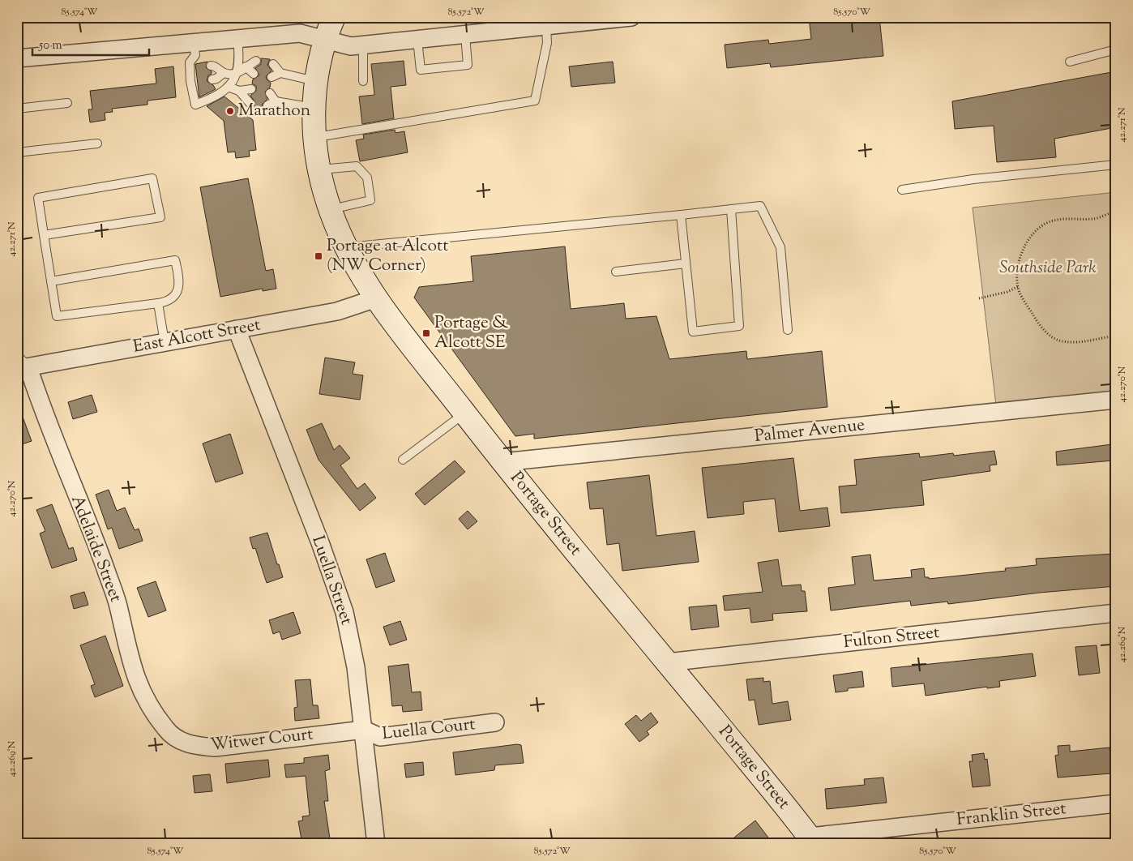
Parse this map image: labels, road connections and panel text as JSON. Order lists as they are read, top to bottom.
{
  "streets": {
    "main road": ["Portage Street"],
    "street": [
      "East Alcott Street",
      "Palmer Avenue",
      "Adelaide Street",
      "Luella Street",
      "Fulton Street",
      "Luella Court",
      "Witwer Court",
      "Franklin Street"
    ]
  },
  "crossings": [
    ["East Alcott Street", "Portage Street"],
    ["East Alcott Street", "Adelaide Street"],
    ["East Alcott Street", "Luella Street"],
    ["Palmer Avenue", "Portage Street"],
    ["Portage Street", "Fulton Street"],
    ["Portage Street", "Franklin Street"],
    ["Adelaide Street", "Witwer Court"],
    ["Luella Street", "Luella Court"],
    ["Luella Street", "Witwer Court"],
    ["Luella Court", "Witwer Court"]
  ],
  "parks": ["Southside Park"],
  "places": {
    "other": ["Marathon"],
    "transit": ["Portage at Alcott (NW Corner)", "Portage & Alcott SE"]
  },
  "scale_bar": "50 m",
  "coordinates": [
    "85.574°W",
    "85.572°W",
    "85.570°W",
    "42.271°N",
    "42.270°N",
    "42.269°N"
  ]
}
